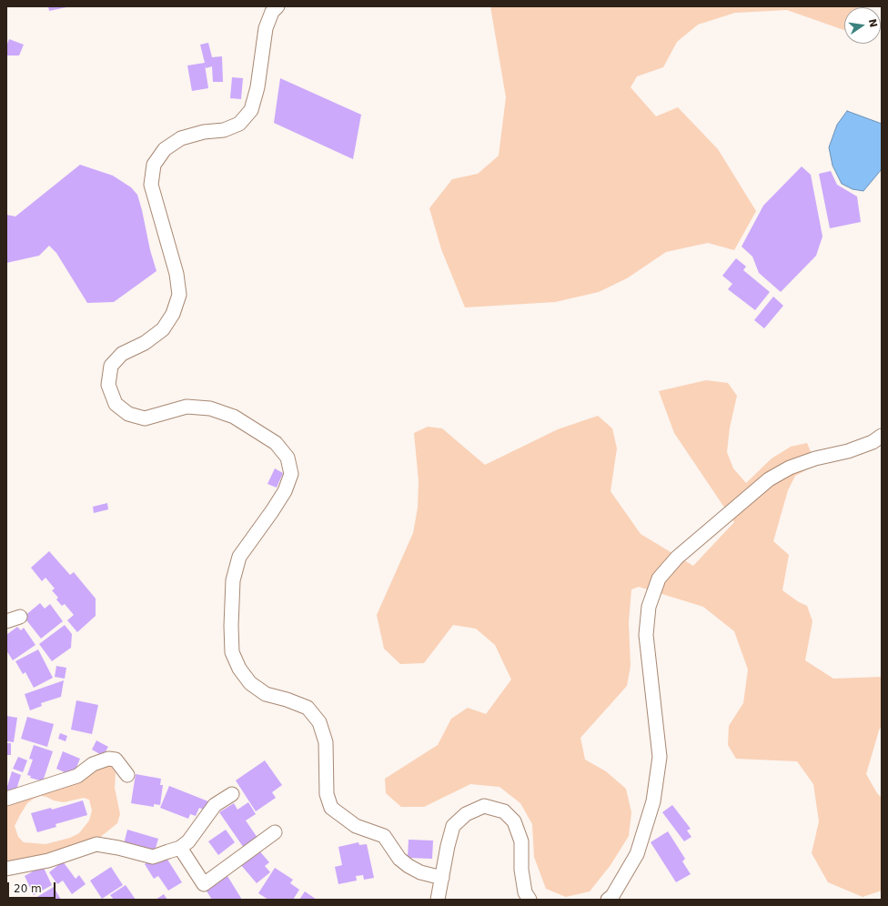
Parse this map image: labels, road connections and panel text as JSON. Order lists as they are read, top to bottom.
{
  "scale_bar": "20 m",
  "north": "right"
}
